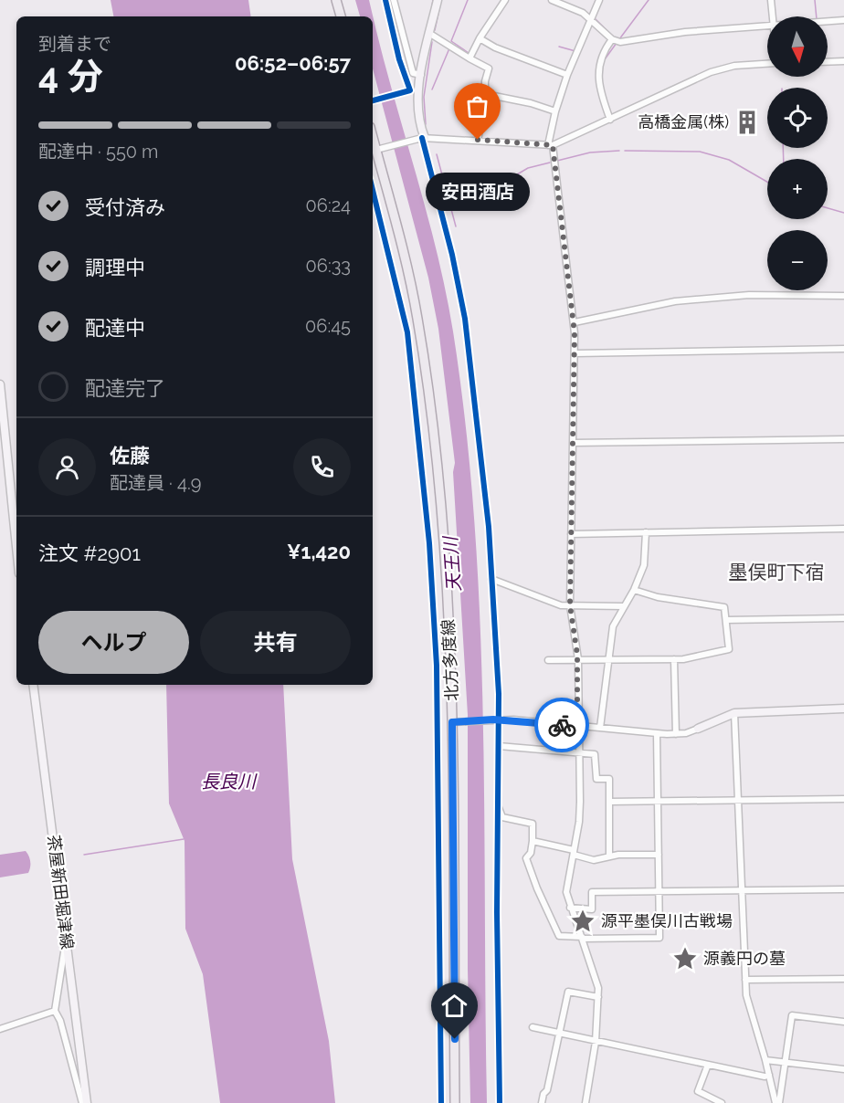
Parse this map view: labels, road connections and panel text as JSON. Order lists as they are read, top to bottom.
{
  "streets": {
    "main road": ["北方多度線", "茶屋新田堀津線"]
  },
  "districts": ["墨俣町下宿"],
  "water": ["天王川", "長良川"],
  "places": {
    "building": ["高橋金属(株)"],
    "other": ["安田酒店"],
    "place": ["源平墨俣川古戦場", "源義円の墓"]
  },
  "north": "bottom",
  "page": {
    "map_buttons": ["+", "−"],
    "heading": ["4 分", "到着まで", "06:52–06:57"],
    "panel": [
      "佐藤",
      "配達員 · 4.9",
      "注文 #2901",
      "¥1,420"
    ],
    "bar": "配達中 · 550 m",
    "bubble": "安田酒店",
    "list": [
      ["受付済み", "06:24"],
      ["調理中", "06:33"],
      ["配達中", "06:45"],
      "配達完了"
    ],
    "buttons": ["ヘルプ", "共有"]
  }
}
